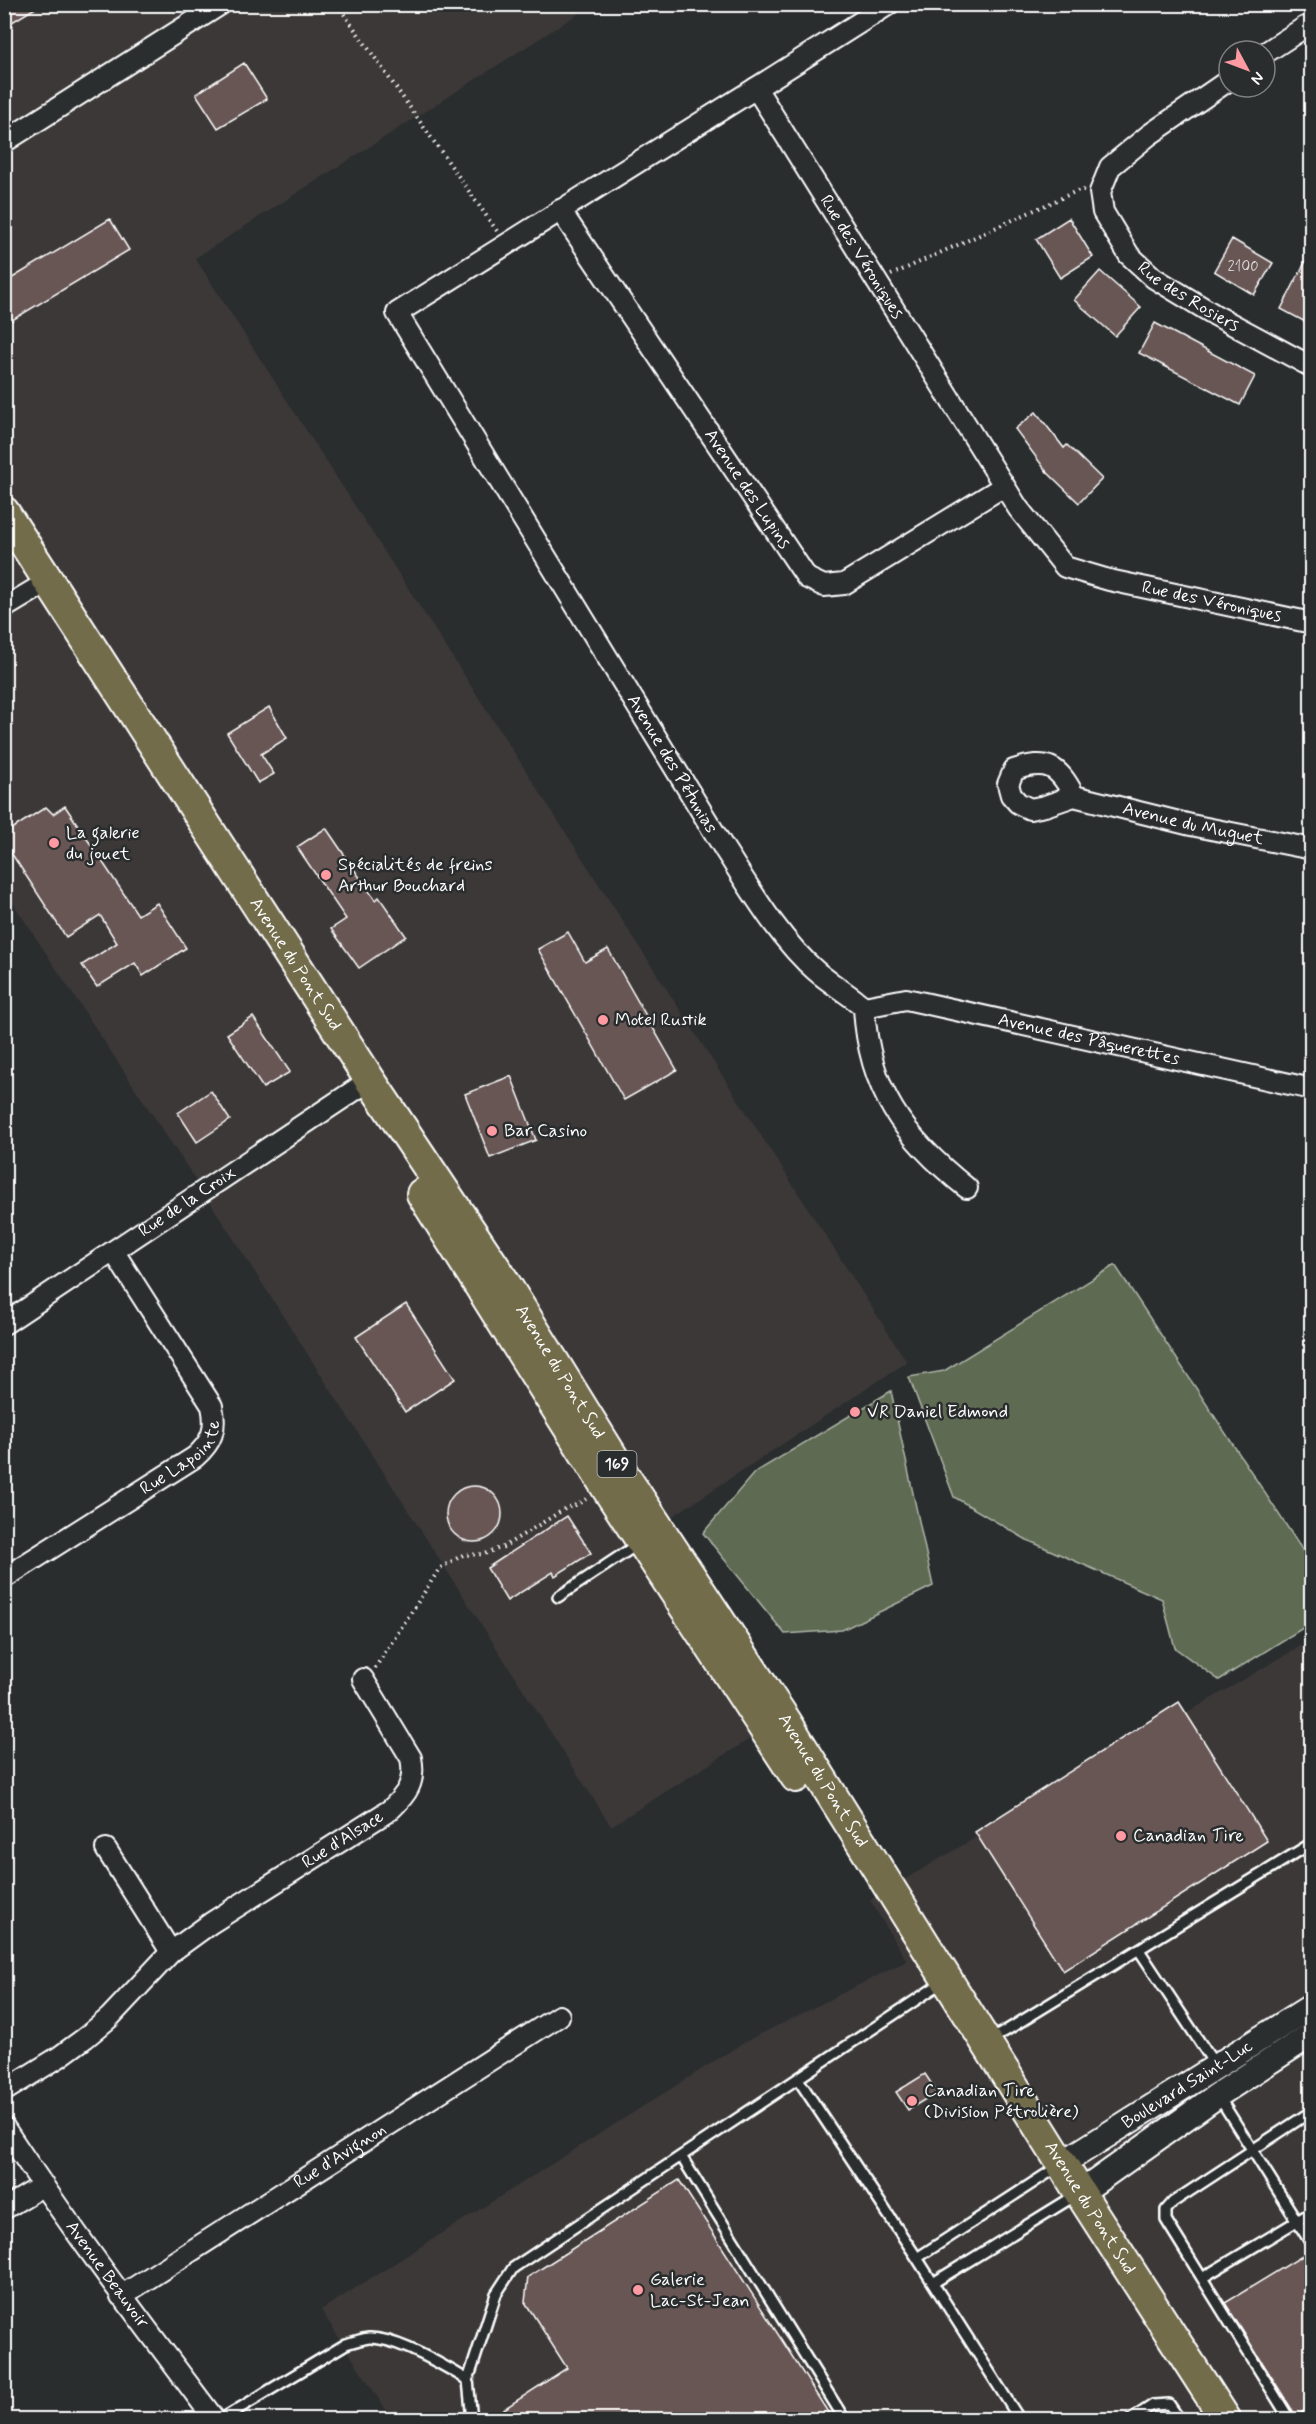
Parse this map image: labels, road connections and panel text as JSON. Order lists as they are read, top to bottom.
{
  "streets": {
    "main road": ["Avenue du Pont Sud", "169"],
    "street": [
      "Rue des Véroniques",
      "Rue des Rosiers",
      "Avenue des Lupins",
      "Avenue des Pétunias",
      "Avenue du Muguet",
      "Avenue des Pâquerettes",
      "Rue de la Croix",
      "Rue Lapointe",
      "Rue d'Alsace",
      "Boulevard Saint-Luc",
      "Rue d'Avignon",
      "Avenue Beauvoir"
    ]
  },
  "crossings": [
    ["Rue des Véroniques", "Avenue des Lupins"],
    ["Avenue des Pétunias", "Avenue des Pâquerettes"],
    ["Avenue du Pont Sud", "Rue de la Croix"],
    ["Avenue du Pont Sud", "Boulevard Saint-Luc"],
    ["Rue de la Croix", "Rue Lapointe"],
    ["Rue d'Avignon", "Avenue Beauvoir"]
  ],
  "places": [
    "La galerie du jouet",
    "Spécialités de freins Arthur Bouchard",
    "Motel Rustik",
    "Bar Casino",
    "VR Daniel Edmond",
    "Canadian Tire",
    "Canadian Tire (Division Pétrolière)",
    "Galerie Lac-St-Jean"
  ],
  "house_numbers": ["2100"],
  "north": "bottom right"
}
